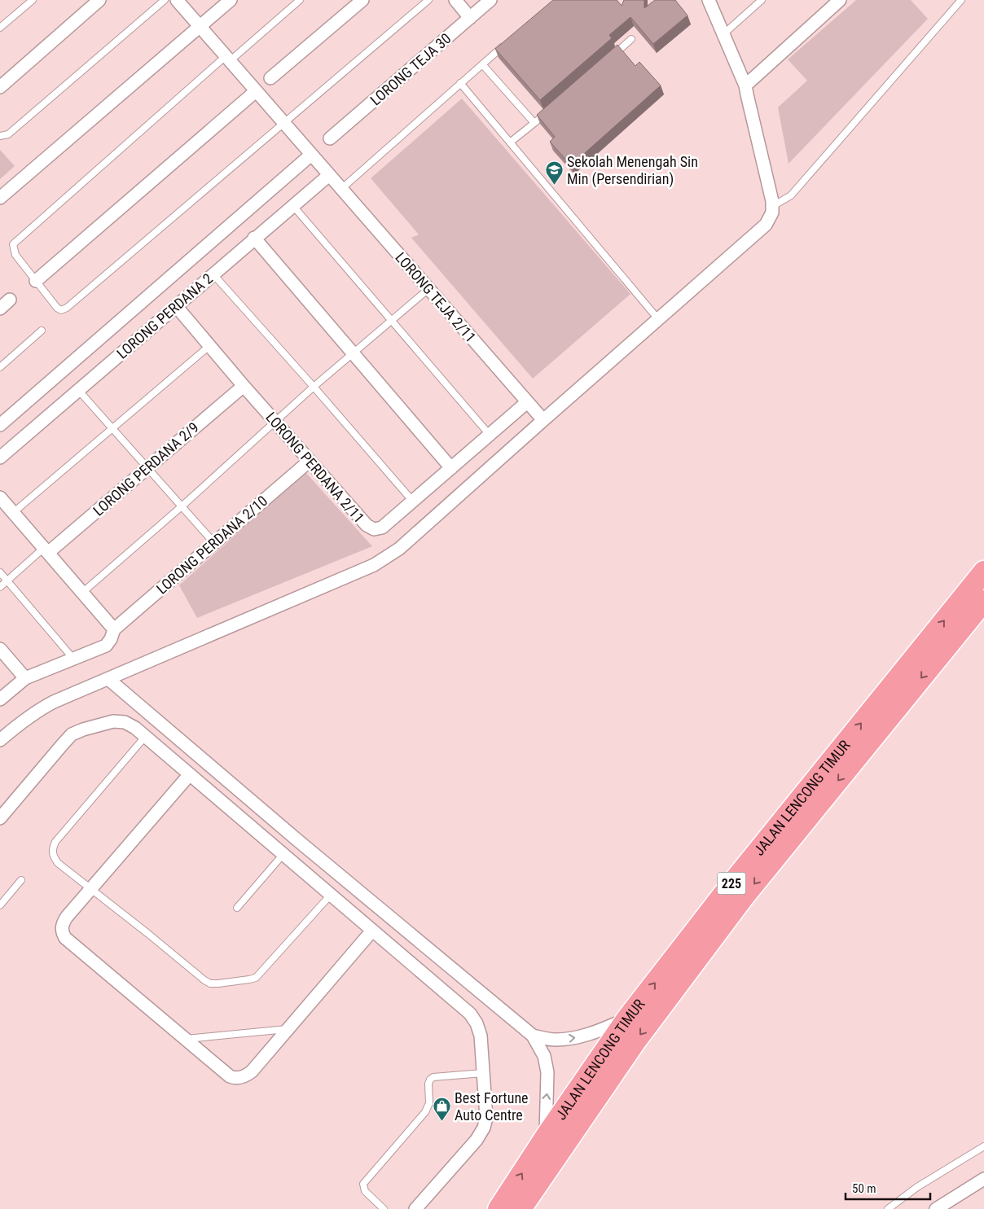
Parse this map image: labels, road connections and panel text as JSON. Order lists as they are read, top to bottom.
{
  "streets": {
    "highway": ["JALAN LENCONG TIMUR", "225"],
    "street": [
      "LORONG TEJA 30",
      "LORONG TEJA 2/11",
      "LORONG PERDANA 2",
      "LORONG PERDANA 2/11",
      "LORONG PERDANA 2/9",
      "LORONG PERDANA 2/10"
    ]
  },
  "crossings": [
    ["LORONG TEJA 2/11", "LORONG PERDANA 2"],
    ["LORONG TEJA 2/11", "LORONG PERDANA 2/11"],
    ["LORONG PERDANA 2", "LORONG PERDANA 2/11"],
    ["LORONG PERDANA 2/11", "LORONG PERDANA 2/9"],
    ["LORONG PERDANA 2/11", "LORONG PERDANA 2/10"]
  ],
  "places": {
    "school or university": ["Sekolah Menengah Sin Min (Persendirian)"],
    "shop": ["Best Fortune Auto Centre"]
  },
  "scale_bar": "50 m"
}
